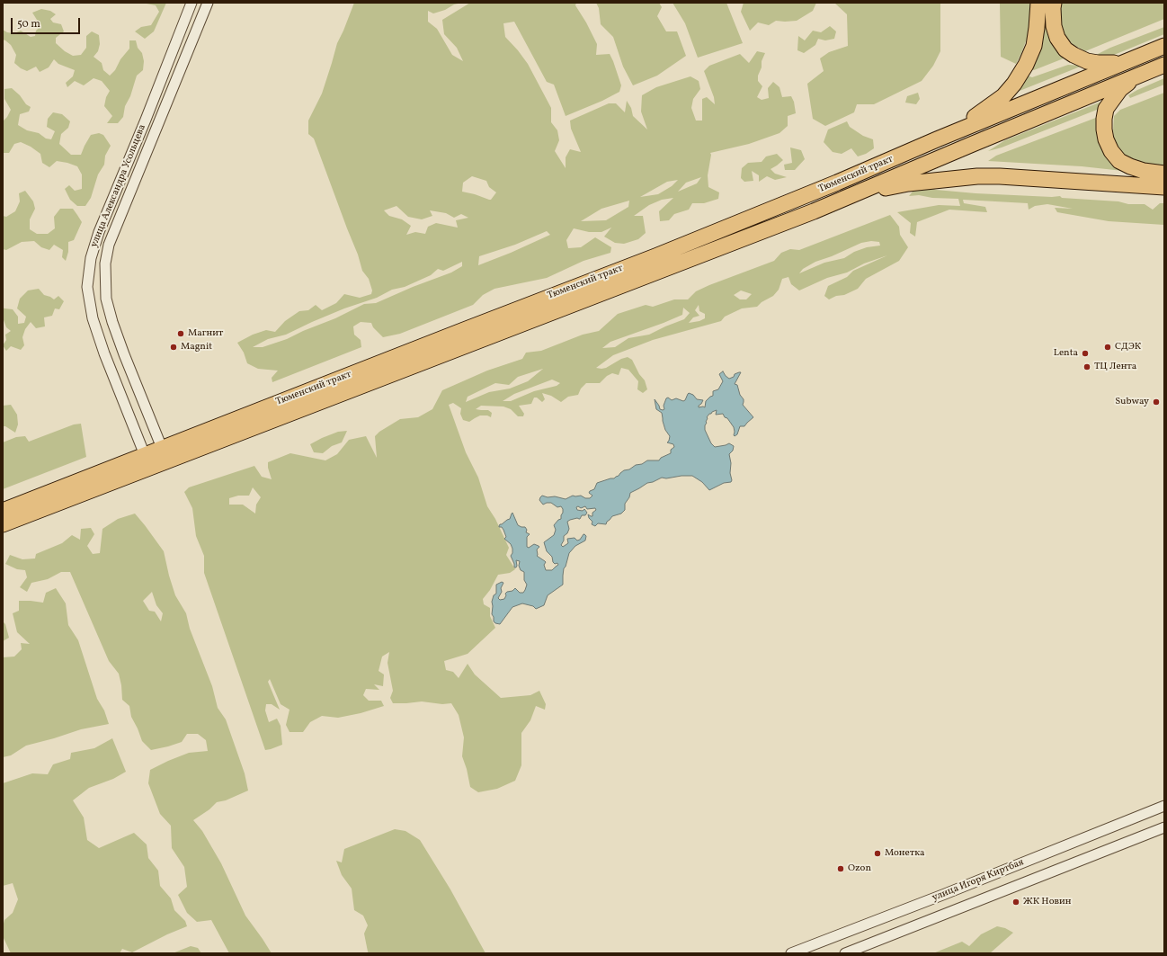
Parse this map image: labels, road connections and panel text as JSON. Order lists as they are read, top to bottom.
{
  "streets": {
    "main road": ["Тюменский тракт"],
    "street": ["улица Александра Усольцева", "улица Игоря Киртбая"]
  },
  "crossings": [
    ["Тюменский тракт", "улица Александра Усольцева"]
  ],
  "places": [
    "Магнит",
    "Magnit",
    "СДЭК",
    "Lenta",
    "ТЦ Лента",
    "Subway",
    "Монетка",
    "Ozon",
    "ЖК Новин"
  ],
  "scale_bar": "50 m"
}
